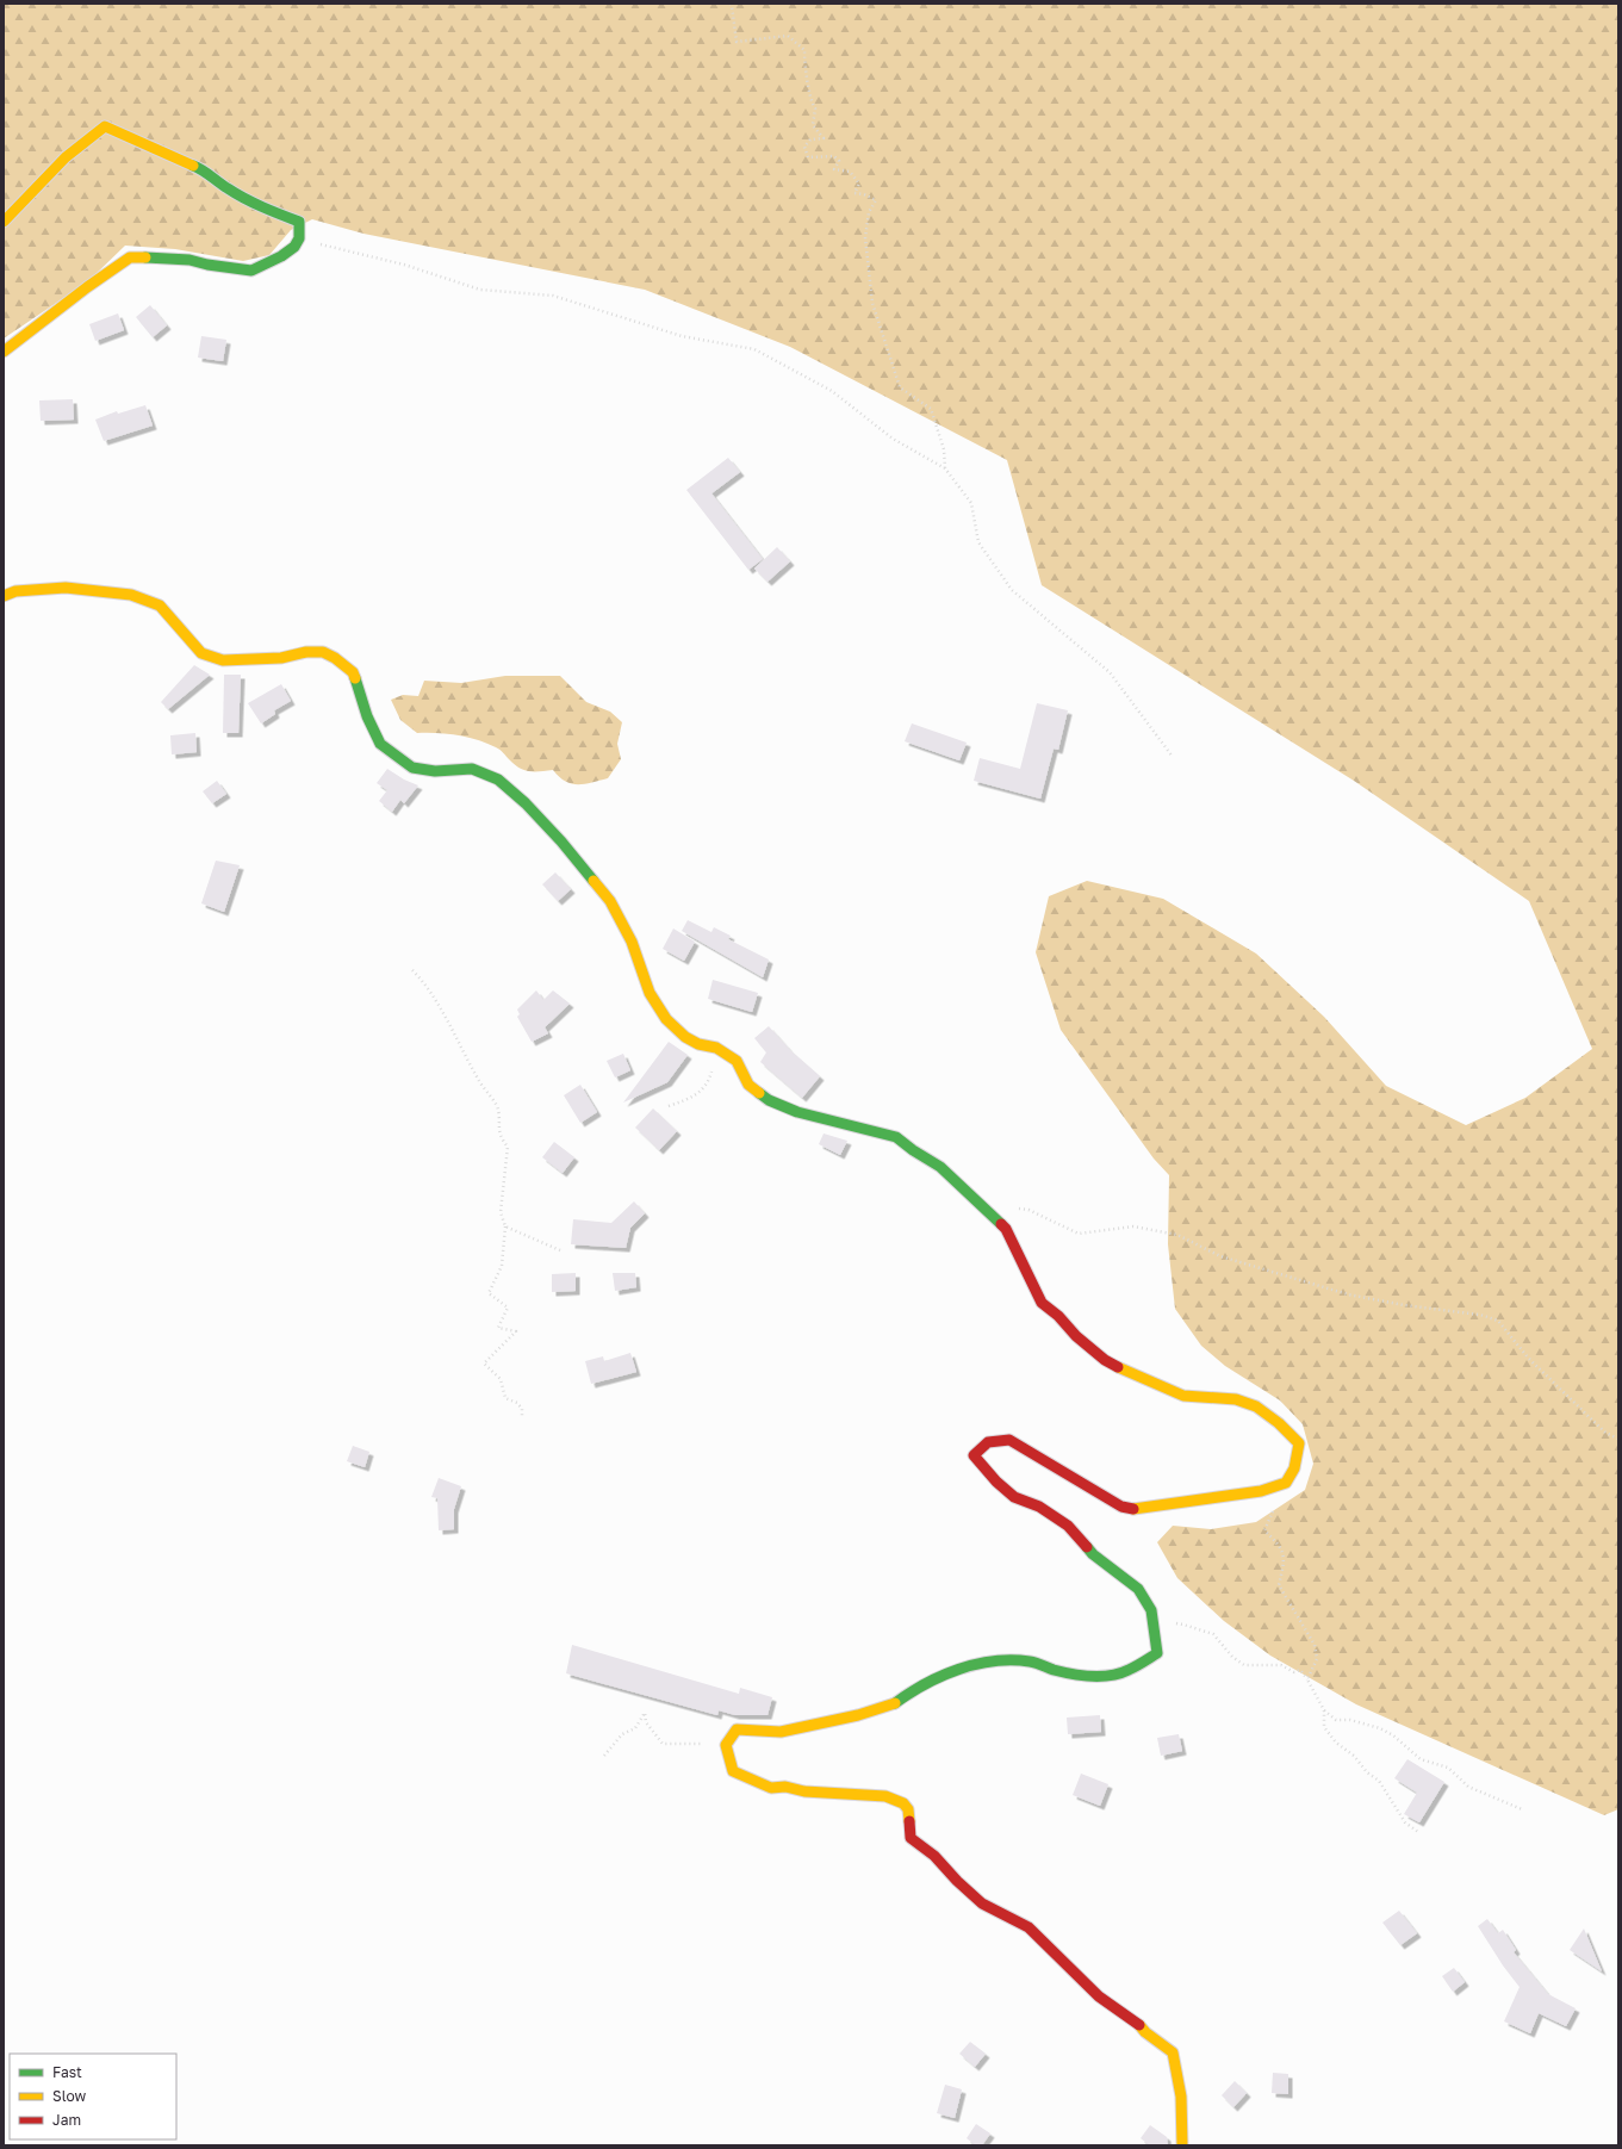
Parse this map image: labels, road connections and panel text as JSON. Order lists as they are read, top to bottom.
{
  "legend": ["Fast", "Slow", "Jam"]
}
